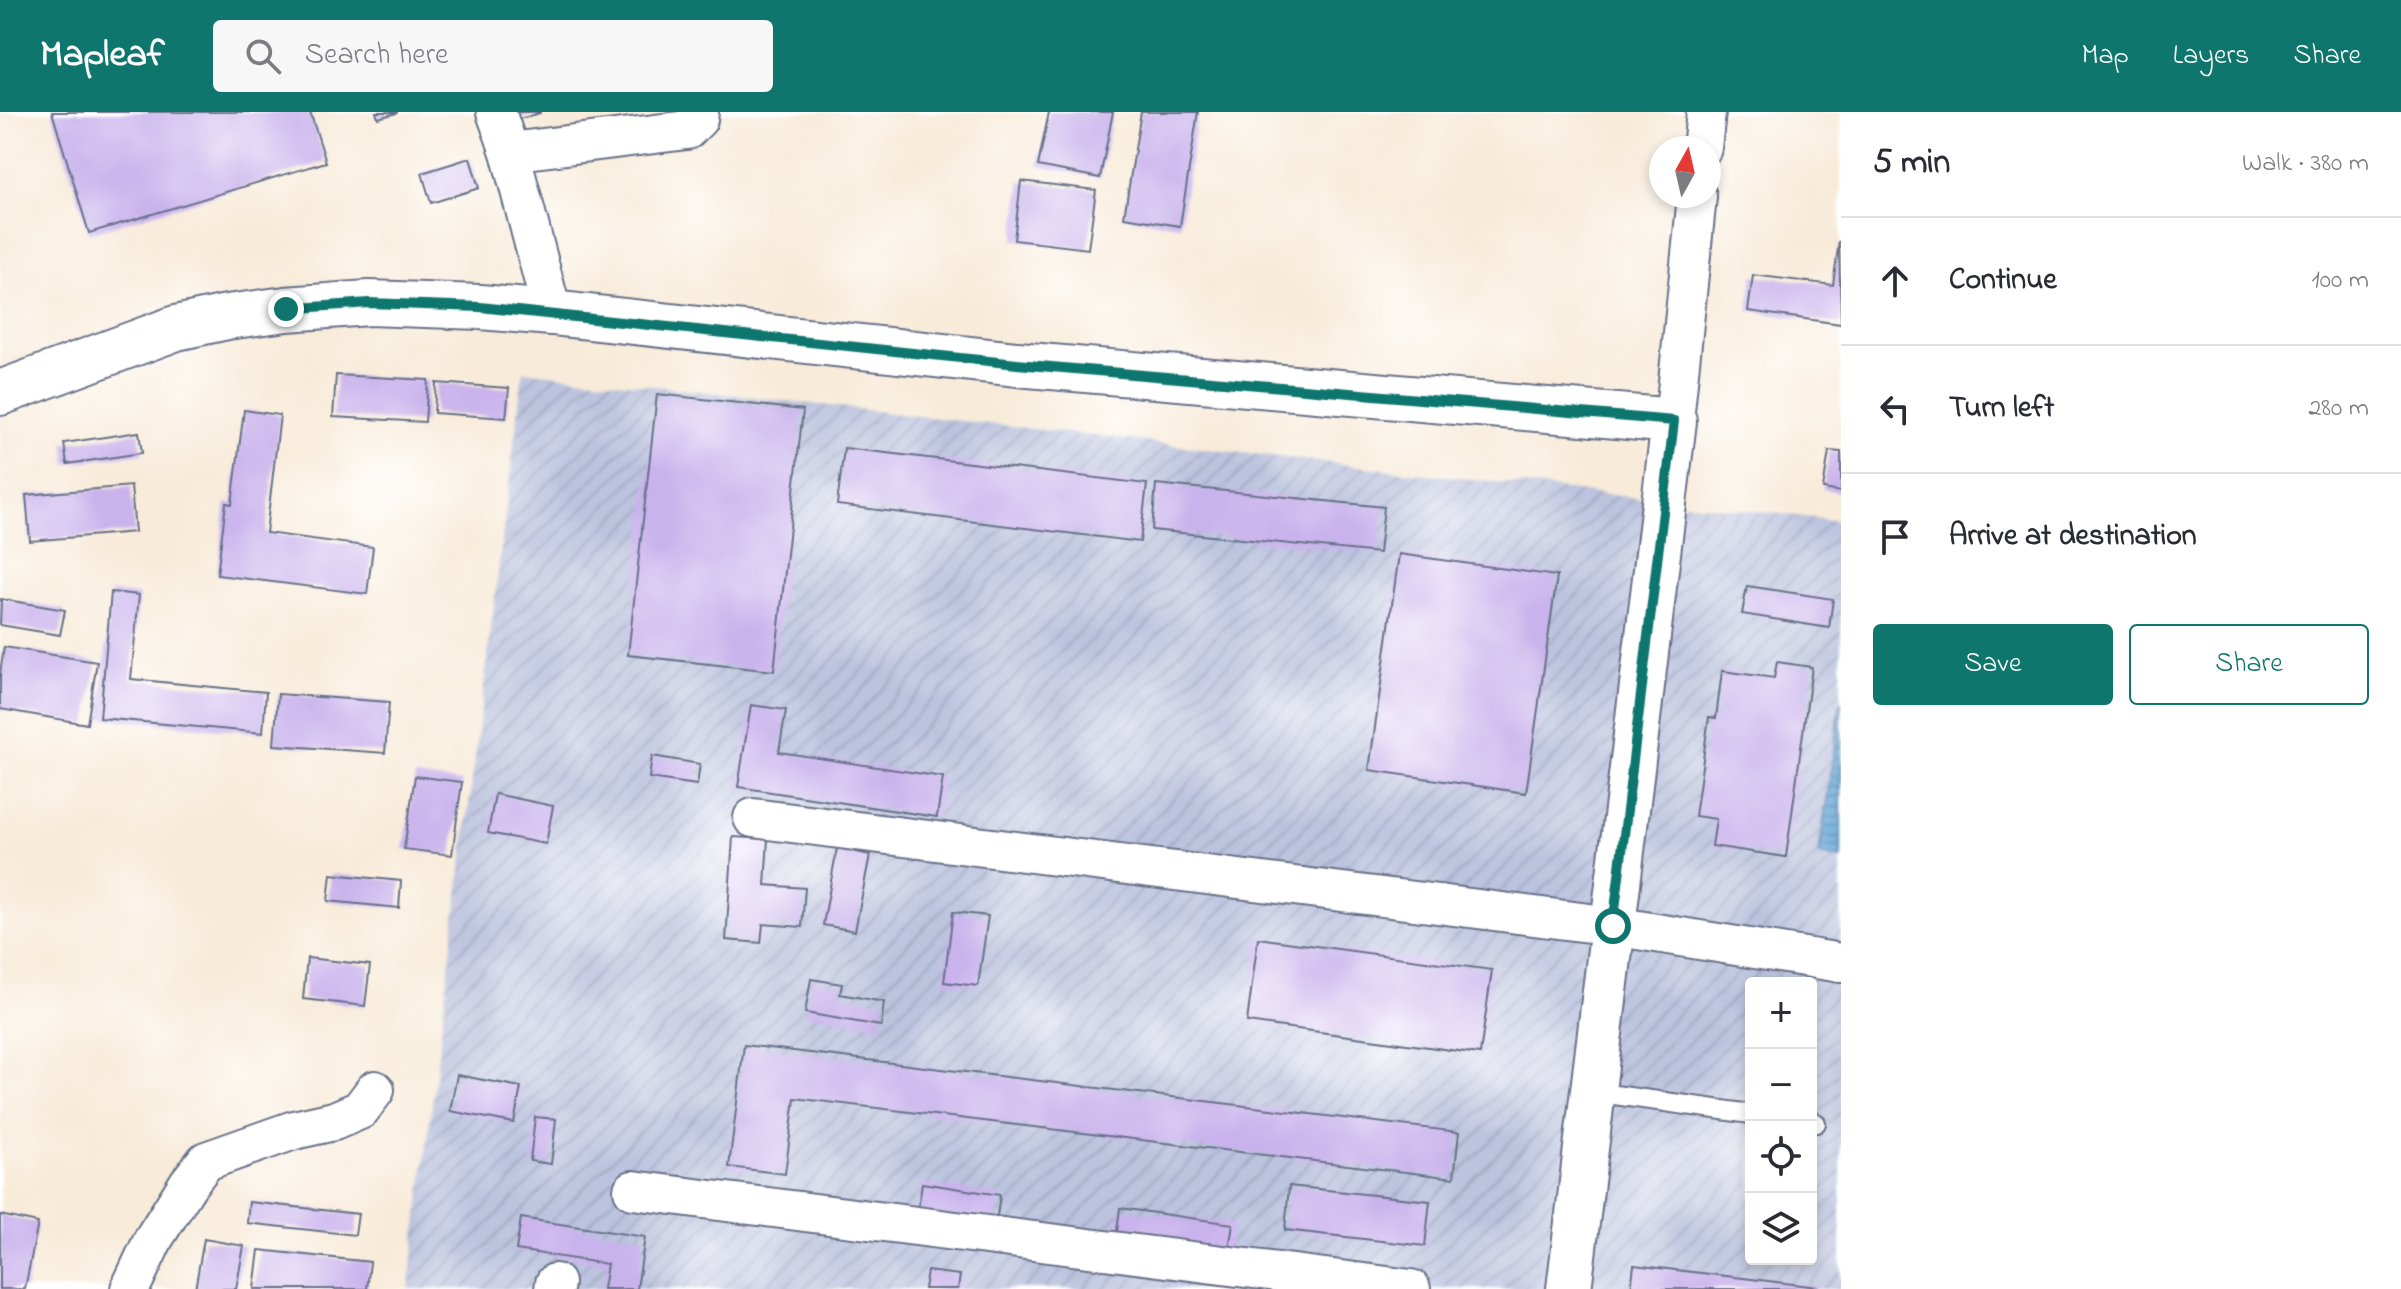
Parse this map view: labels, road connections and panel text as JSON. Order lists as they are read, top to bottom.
{
  "north": "top",
  "page": {
    "header": "Mapleaf",
    "search": "Search here",
    "nav": ["Map", "Layers", "Share"],
    "heading": ["5 min", "Walk · 380 m"],
    "list": [
      ["Continue", "100 m"],
      ["Turn left", "280 m"],
      "Arrive at destination"
    ],
    "buttons": ["Save", "Share"],
    "map_buttons": ["+", "−"]
  }
}
